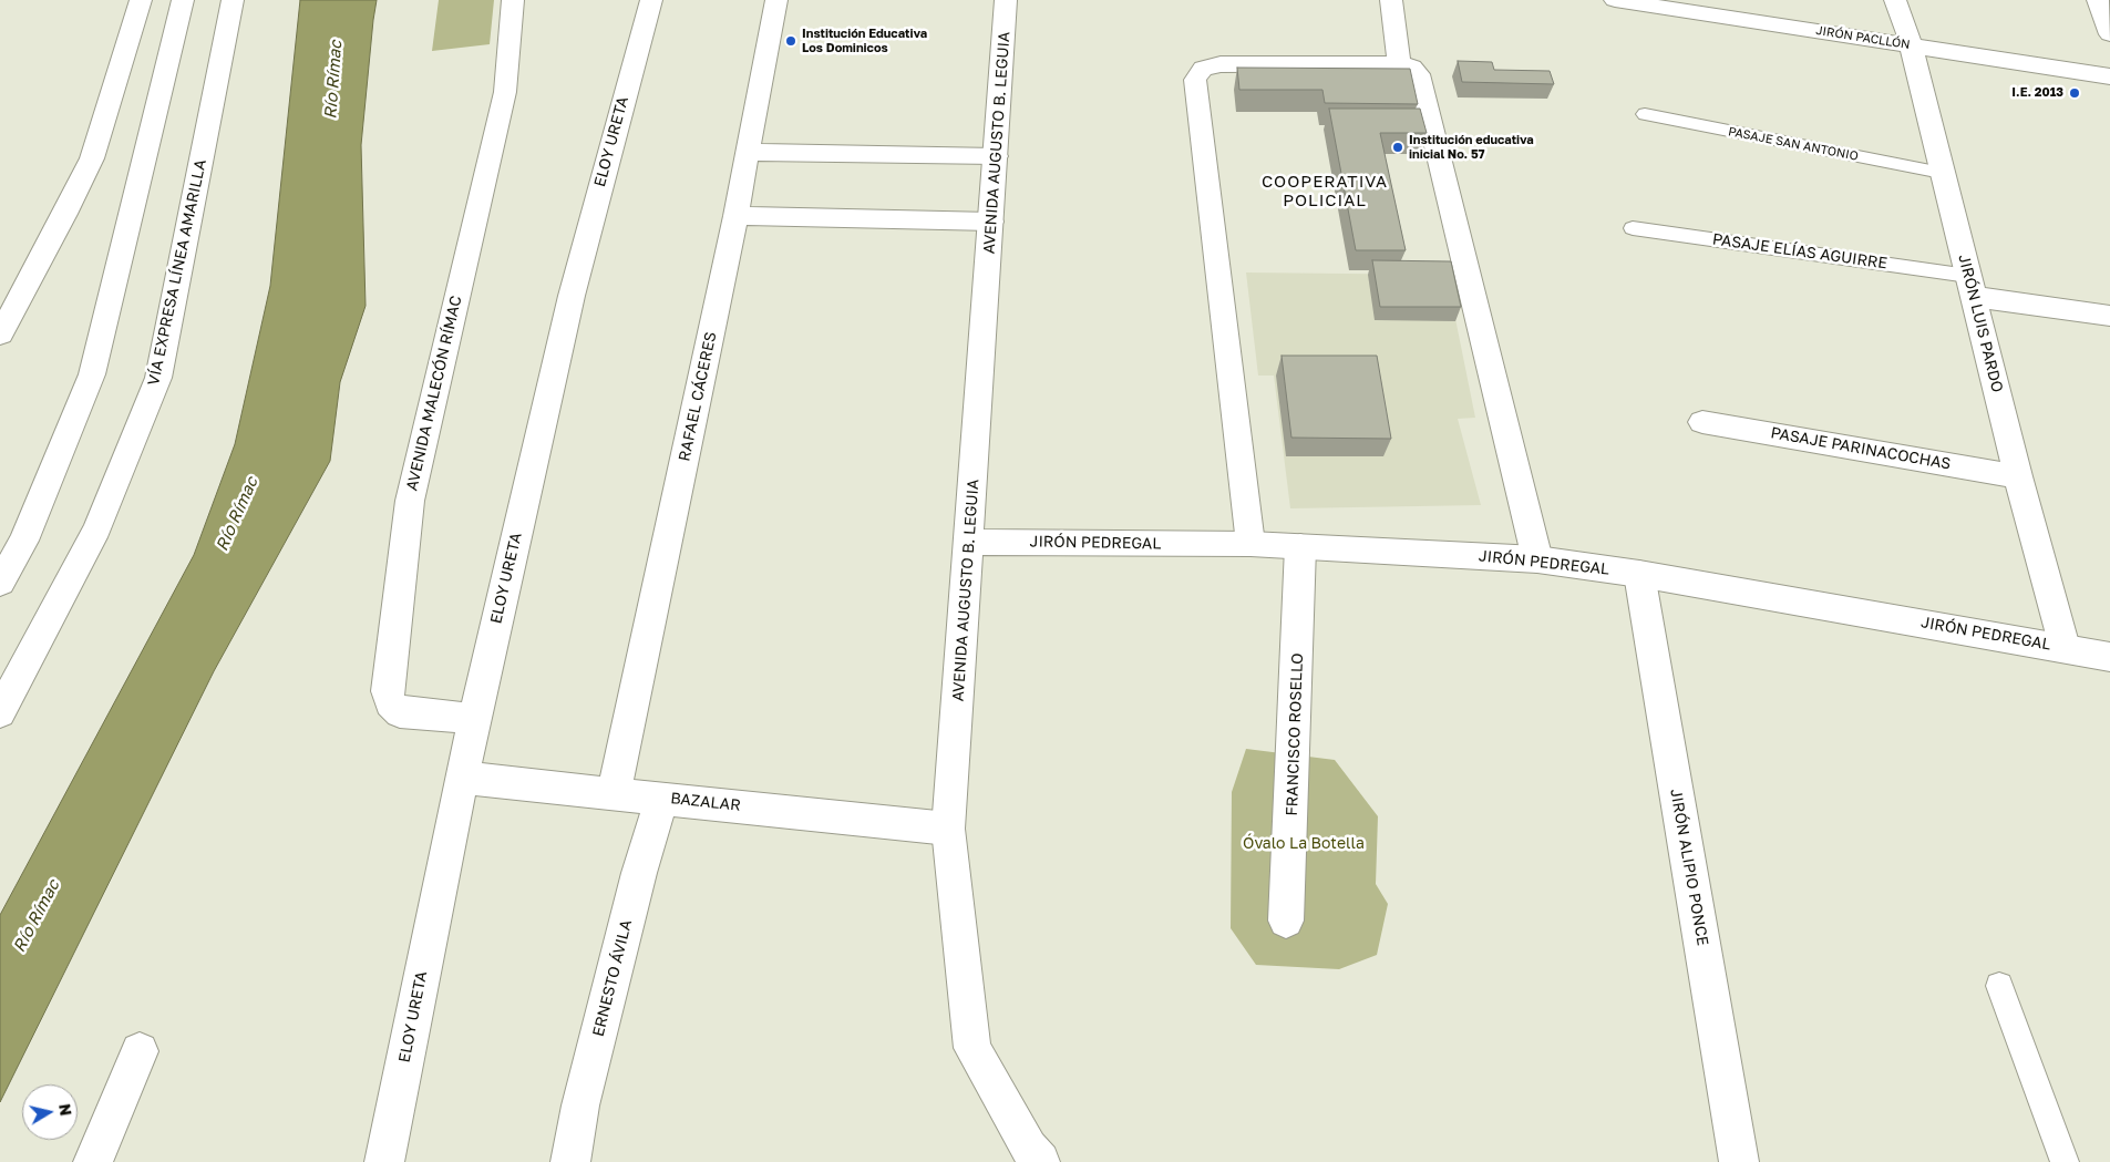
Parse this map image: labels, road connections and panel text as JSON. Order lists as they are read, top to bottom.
{
  "streets": {
    "main road": [
      "JIRÓN PACLLÓN",
      "ELOY URETA",
      "AVENIDA AUGUSTO B. LEGUIA",
      "VÍA EXPRESA LÍNEA AMARILLA",
      "JIRÓN LUIS PARDO",
      "AVENIDA MALECÓN RÍMAC",
      "RAFAEL CÁCERES",
      "PASAJE PARINACOCHAS",
      "JIRÓN PEDREGAL",
      "FRANCISCO ROSELLO",
      "BAZALAR",
      "JIRÓN ALIPIO PONCE",
      "ERNESTO ÁVILA"
    ],
    "lane": ["PASAJE SAN ANTONIO", "PASAJE ELÍAS AGUIRRE"]
  },
  "crossings": [
    ["JIRÓN PACLLÓN", "JIRÓN LUIS PARDO"],
    ["ELOY URETA", "AVENIDA MALECÓN RÍMAC"],
    ["ELOY URETA", "BAZALAR"],
    ["AVENIDA AUGUSTO B. LEGUIA", "JIRÓN PEDREGAL"],
    ["AVENIDA AUGUSTO B. LEGUIA", "BAZALAR"],
    ["PASAJE SAN ANTONIO", "JIRÓN LUIS PARDO"],
    ["PASAJE ELÍAS AGUIRRE", "JIRÓN LUIS PARDO"],
    ["JIRÓN LUIS PARDO", "PASAJE PARINACOCHAS"],
    ["JIRÓN LUIS PARDO", "JIRÓN PEDREGAL"],
    ["RAFAEL CÁCERES", "BAZALAR"],
    ["JIRÓN PEDREGAL", "FRANCISCO ROSELLO"],
    ["JIRÓN PEDREGAL", "JIRÓN ALIPIO PONCE"],
    ["BAZALAR", "ERNESTO ÁVILA"]
  ],
  "districts": ["COOPERATIVA POLICIAL"],
  "water": ["Río Rímac"],
  "parks": ["Óvalo La Botella"],
  "places": ["Institución Educativa Los Dominicos", "I.E. 2013", "Institución educativa inicial No. 57"],
  "north": "right"
}
